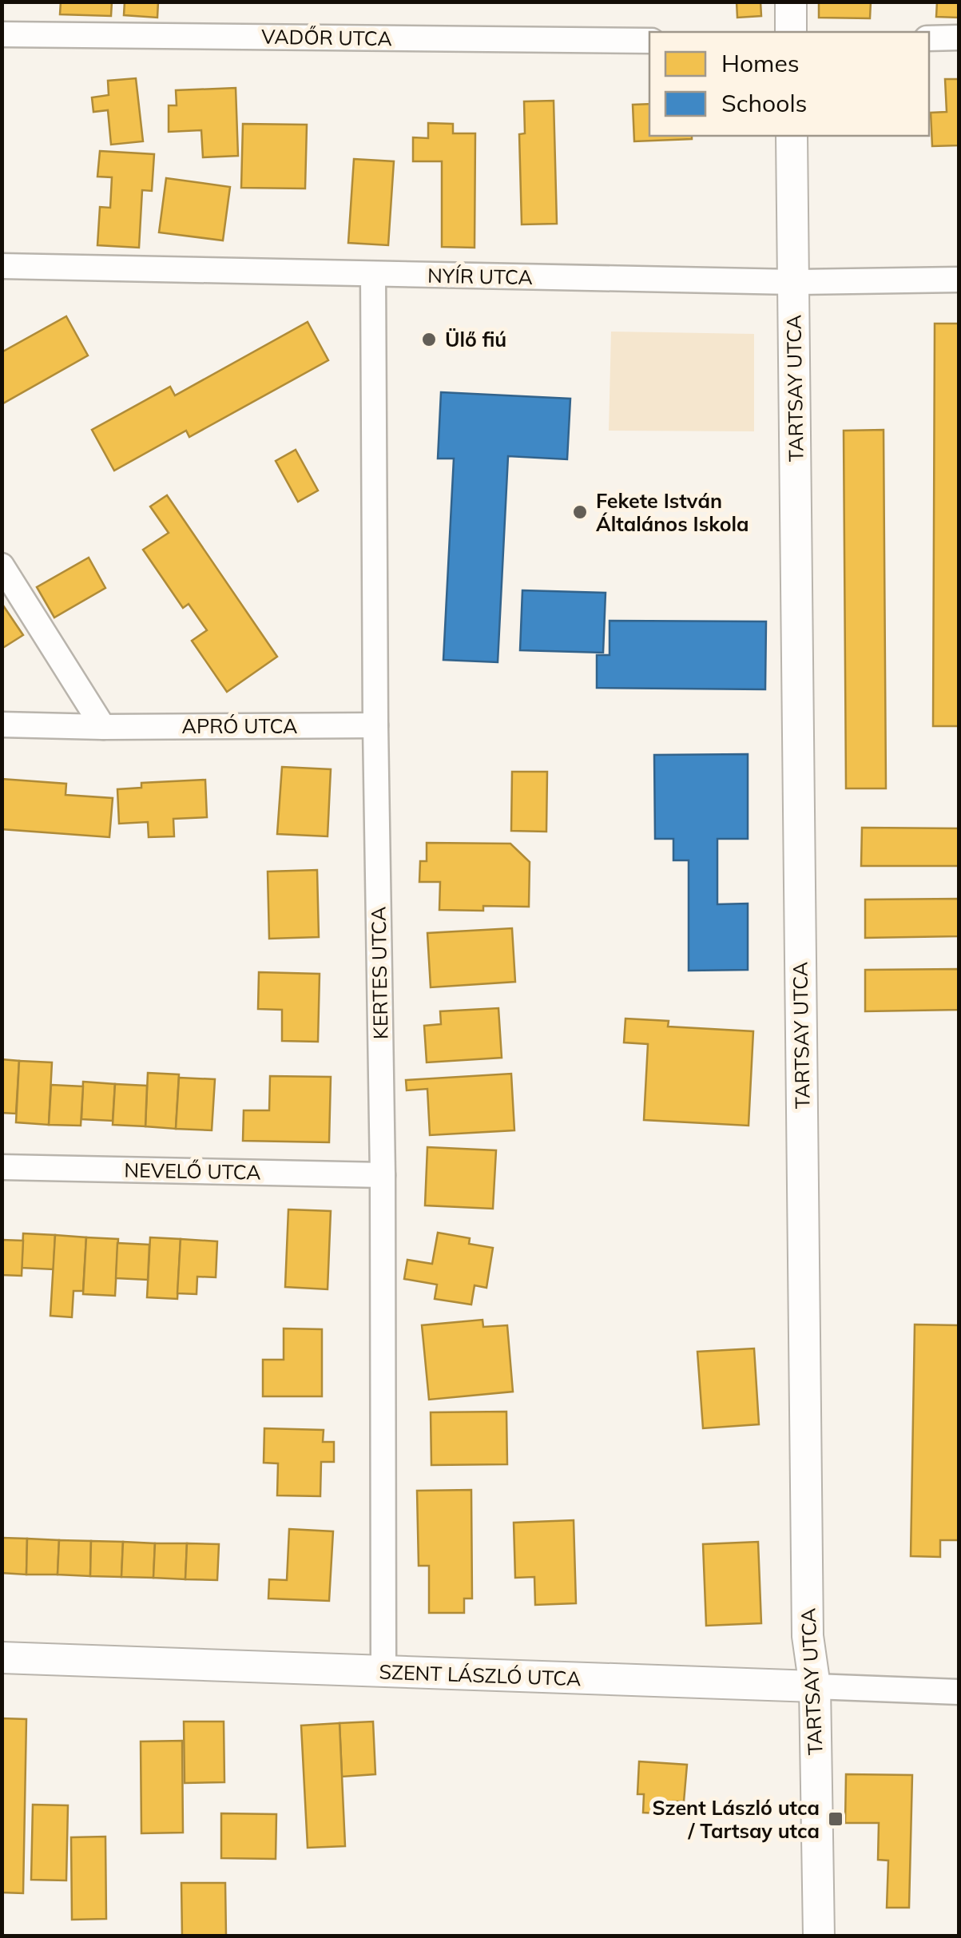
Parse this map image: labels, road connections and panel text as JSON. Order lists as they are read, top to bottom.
{
  "streets": {
    "street": [
      "VADŐR UTCA",
      "NYÍR UTCA",
      "TARTSAY UTCA",
      "APRÓ UTCA",
      "KERTES UTCA",
      "NEVELŐ UTCA",
      "SZENT LÁSZLÓ UTCA"
    ]
  },
  "crossings": [
    ["NYÍR UTCA", "TARTSAY UTCA"],
    ["NYÍR UTCA", "KERTES UTCA"],
    ["TARTSAY UTCA", "SZENT LÁSZLÓ UTCA"],
    ["APRÓ UTCA", "KERTES UTCA"],
    ["KERTES UTCA", "NEVELŐ UTCA"],
    ["KERTES UTCA", "SZENT LÁSZLÓ UTCA"]
  ],
  "places": {
    "other": ["Ülő fiú", "Fekete István Általános Iskola"],
    "transit": ["Szent László utca / Tartsay utca"]
  },
  "legend": ["Homes", "Schools"]
}
